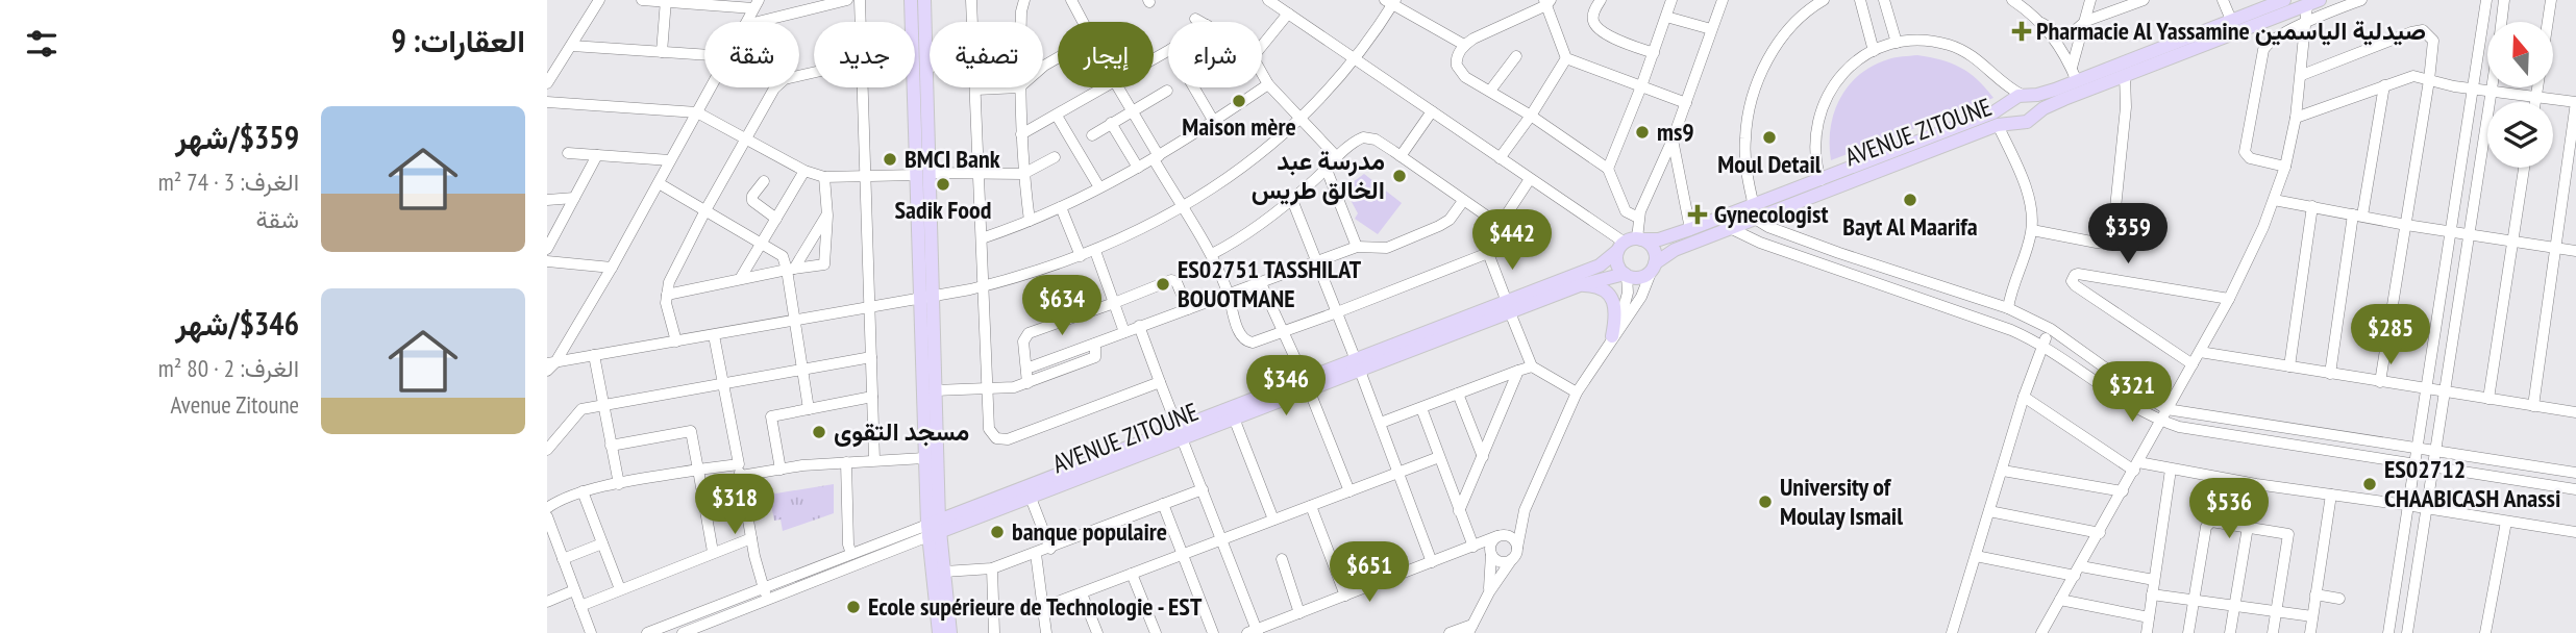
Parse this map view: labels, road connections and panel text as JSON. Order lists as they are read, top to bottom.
{
  "streets": {
    "main road": ["AVENUE ZITOUNE"]
  },
  "places": {
    "health": ["Pharmacie Al Yassamine صيدلية الياسمين", "Gynecologist"],
    "other": [
      "Maison mère",
      "ms9",
      "Moul Detail",
      "BMCI Bank",
      "مدرسة عبد الخالق طريس",
      "Sadik Food",
      "Bayt Al Maarifa",
      "ES02751 TASSHILAT BOUOTMANE",
      "مسجد التقوى",
      "ES02712 CHAABICASH Anassi",
      "University of Moulay Ismail",
      "banque populaire",
      "Ecole supérieure de Technologie - EST"
    ]
  },
  "north": "top",
  "page": {
    "heading": "العقارات: 9",
    "chip": [
      "شراء",
      "إيجار",
      "تصفية",
      "جديد",
      "شقة"
    ],
    "list": [
      {
        "name": "$359/شهر",
        "note": "الغرف: 3 · 74 m² · شقة"
      },
      {
        "name": "$346/شهر",
        "note": "الغرف: 2 · 80 m² · Avenue Zitoune"
      }
    ],
    "price": [
      "$359",
      "$442",
      "$634",
      "$285",
      "$346",
      "$321",
      "$318",
      "$536",
      "$651"
    ]
  }
}
